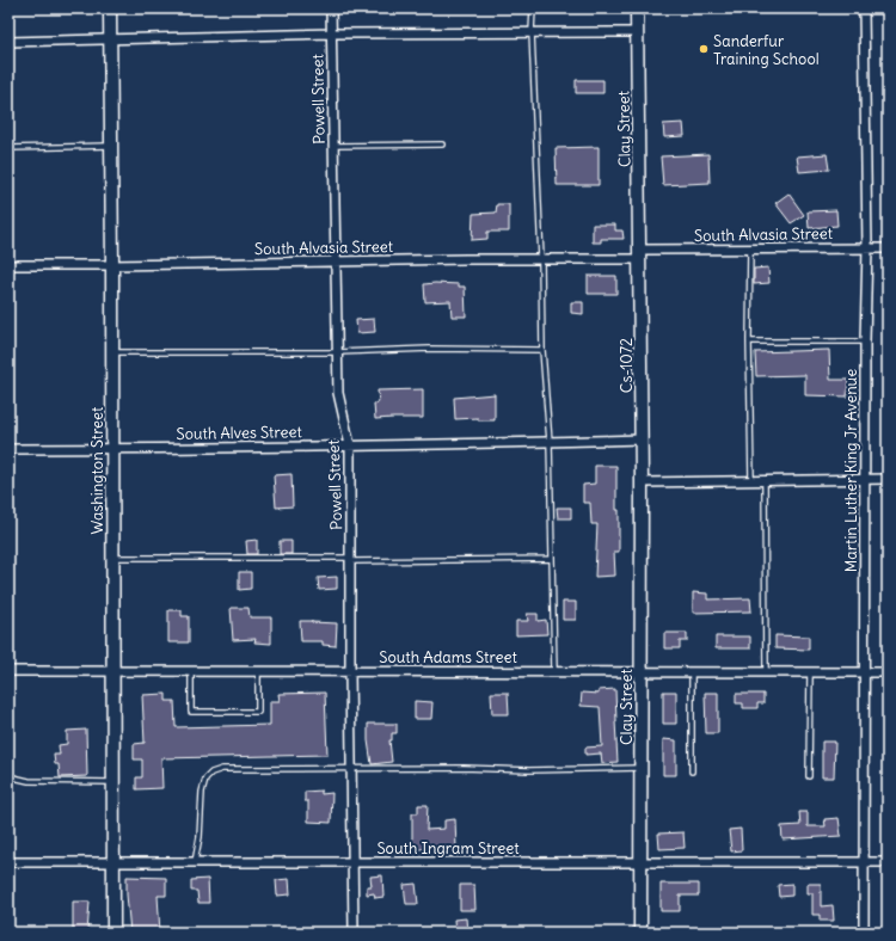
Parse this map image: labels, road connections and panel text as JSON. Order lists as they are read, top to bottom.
{
  "streets": {
    "street": [
      "Powell Street",
      "Clay Street",
      "South Alvasia Street",
      "Cs-1072",
      "South Alves Street",
      "Washington Street",
      "Martin Luther King Jr Avenue",
      "South Adams Street",
      "South Ingram Street"
    ]
  },
  "crossings": [
    ["Powell Street", "South Alvasia Street"],
    ["Powell Street", "South Alves Street"],
    ["Powell Street", "South Adams Street"],
    ["Powell Street", "South Ingram Street"],
    ["Clay Street", "South Alvasia Street"],
    ["Clay Street", "Cs-1072"],
    ["Clay Street", "South Adams Street"],
    ["Clay Street", "South Ingram Street"],
    ["South Alvasia Street", "Cs-1072"],
    ["South Alvasia Street", "Washington Street"],
    ["South Alvasia Street", "Martin Luther King Jr Avenue"],
    ["Cs-1072", "South Alves Street"],
    ["South Alves Street", "Washington Street"],
    ["Washington Street", "South Adams Street"],
    ["Washington Street", "South Ingram Street"],
    ["Martin Luther King Jr Avenue", "South Adams Street"],
    ["Martin Luther King Jr Avenue", "South Ingram Street"]
  ],
  "places": ["Sanderfur Training School"]
}
